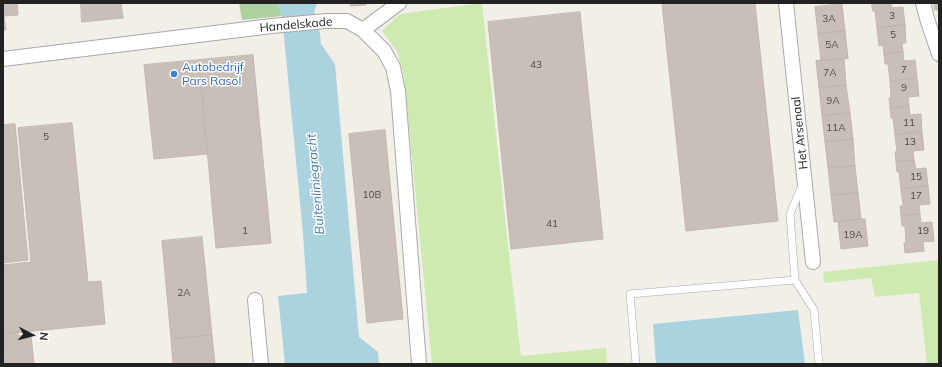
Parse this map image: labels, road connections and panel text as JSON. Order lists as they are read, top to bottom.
{
  "streets": {
    "street": ["Handelskade", "Het Arsenaal"]
  },
  "water": ["Buitenliniegracht"],
  "places": ["Autobedrijf Pars Rasol"],
  "house_numbers": [
    "3",
    "3A",
    "5",
    "5A",
    "43",
    "7",
    "7A",
    "9",
    "9A",
    "11",
    "11A",
    "5",
    "13",
    "15",
    "10B",
    "17",
    "41",
    "1",
    "19",
    "19A",
    "2A"
  ],
  "north": "right"
}
